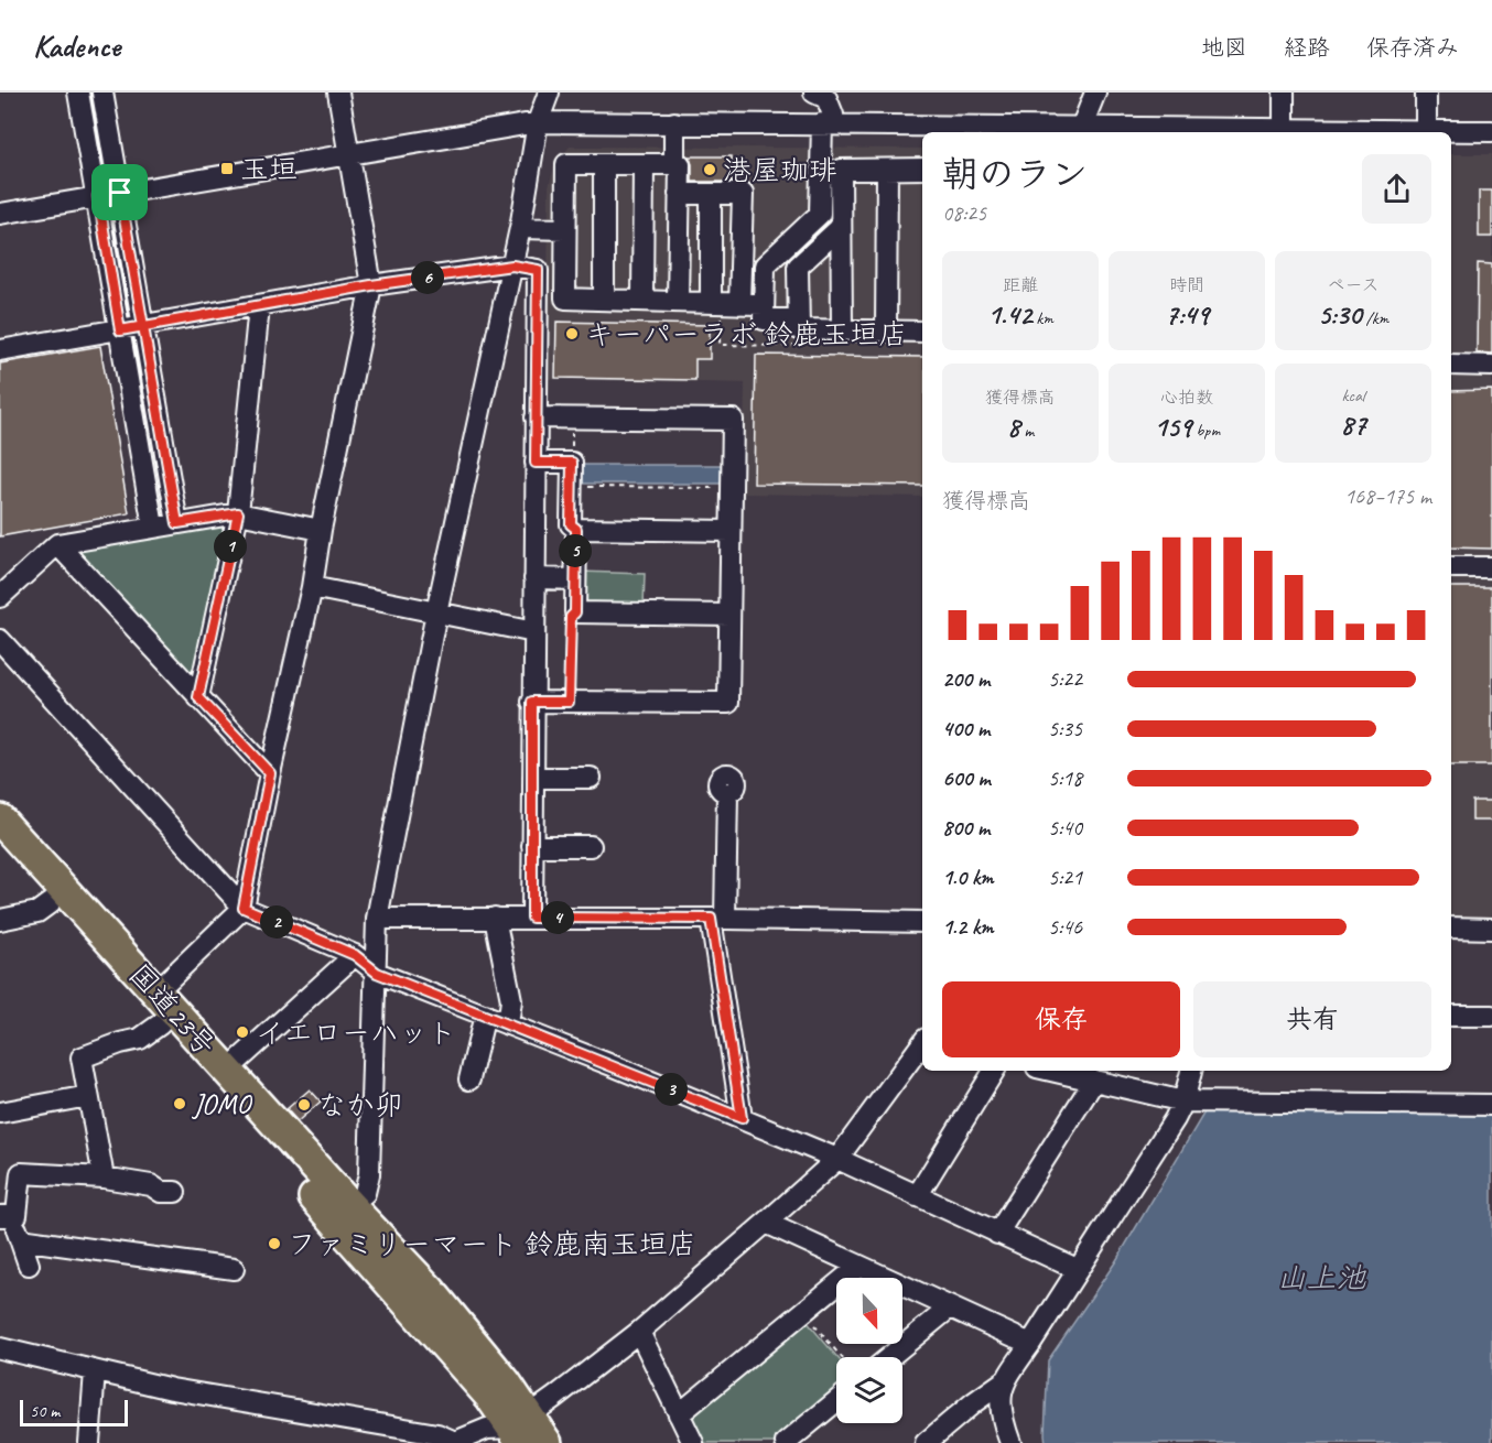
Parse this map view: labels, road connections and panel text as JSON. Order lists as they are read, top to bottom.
{
  "streets": {
    "highway": ["国道23号"]
  },
  "water": ["山上池"],
  "places": {
    "transit": ["玉垣"],
    "other": [
      "港屋珈琲",
      "キーパーラボ 鈴鹿玉垣店",
      "イエローハット",
      "JOMO",
      "なか卯",
      "ファミリーマート 鈴鹿南玉垣店"
    ]
  },
  "scale_bar": "50 m",
  "north": "bottom",
  "page": {
    "header": "Kadence",
    "nav": ["地図", "経路", "保存済み"],
    "heading": ["朝のラン", "08:25"],
    "stats": [
      ["距離", "1.42 km"],
      ["時間", "7:49"],
      ["ペース", "5:30 /km"],
      ["獲得標高", "8 m"],
      ["心拍数", "159 bpm"],
      ["kcal", "87"]
    ],
    "pins": [
      "6",
      "1",
      "5",
      "4",
      "2",
      "3"
    ],
    "chart": ["獲得標高", "168–175 m"],
    "list": [
      {
        "name": "200 m",
        "note": "5:22"
      },
      {
        "name": "400 m",
        "note": "5:35"
      },
      {
        "name": "600 m",
        "note": "5:18"
      },
      {
        "name": "800 m",
        "note": "5:40"
      },
      {
        "name": "1.0 km",
        "note": "5:21"
      },
      {
        "name": "1.2 km",
        "note": "5:46"
      }
    ],
    "buttons": ["保存", "共有"],
    "scale": "50 m"
  }
}
